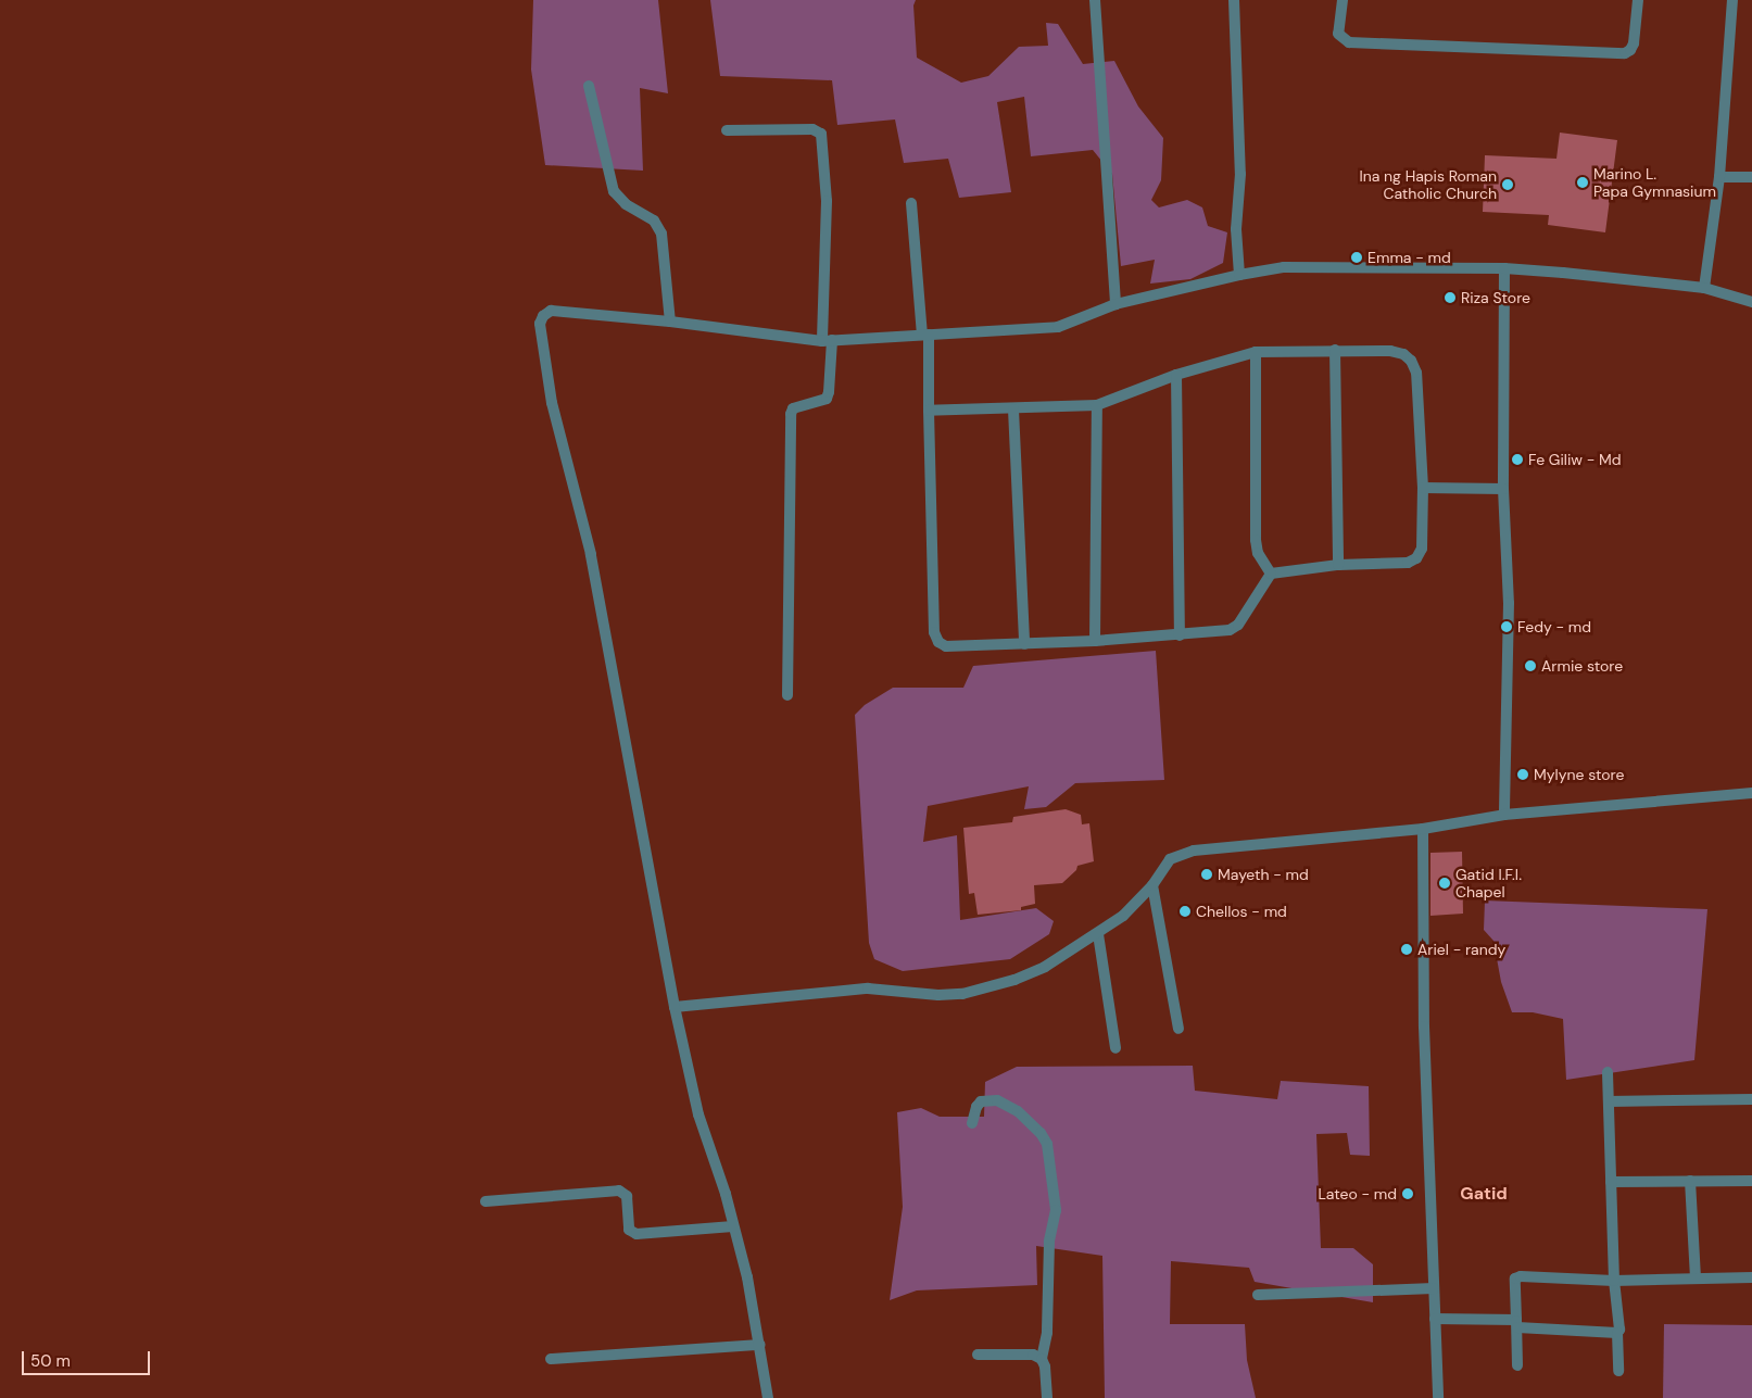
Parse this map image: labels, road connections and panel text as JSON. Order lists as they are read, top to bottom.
{
  "districts": ["Gatid"],
  "places": [
    "Marino L. Papa Gymnasium",
    "Ina ng Hapis Roman Catholic Church",
    "Emma - md",
    "Riza Store",
    "Fe Giliw - Md",
    "Fedy - md",
    "Armie store",
    "Mylyne store",
    "Mayeth - md",
    "Gatid I.F.I. Chapel",
    "Chellos - md",
    "Ariel - randy",
    "Lateo - md"
  ],
  "scale_bar": "50 m"
}
